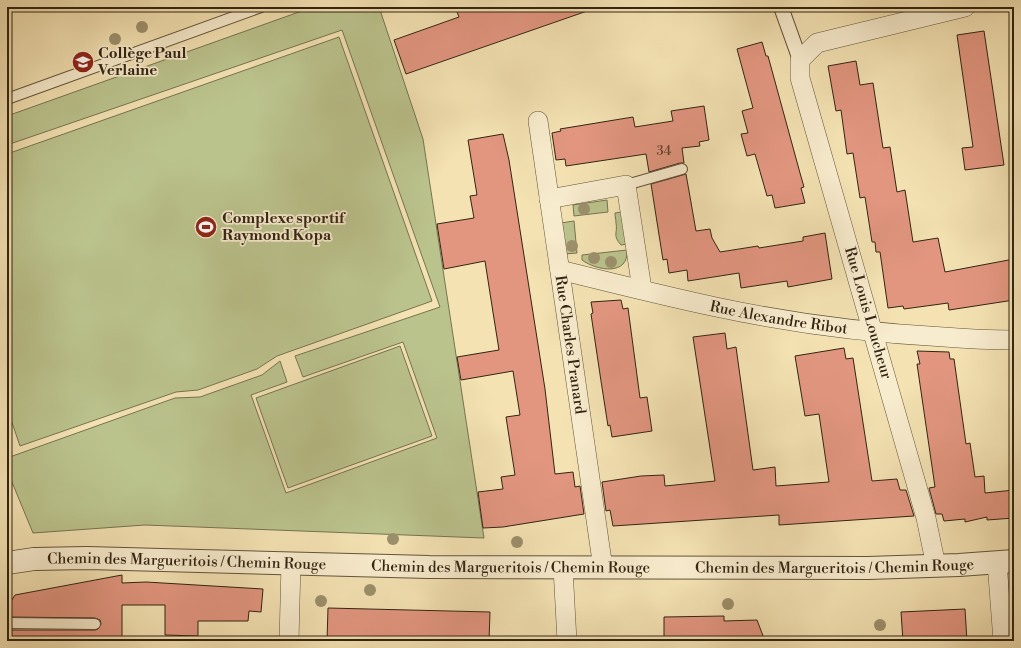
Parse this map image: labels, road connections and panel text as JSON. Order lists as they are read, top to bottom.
{
  "streets": {
    "street": [
      "Rue Louis Loucheur",
      "Rue Alexandre Ribot",
      "Rue Charles Pranard",
      "Chemin des Margueritois / Chemin Rouge"
    ]
  },
  "crossings": [
    ["Rue Louis Loucheur", "Rue Alexandre Ribot"],
    ["Rue Louis Loucheur", "Chemin des Margueritois / Chemin Rouge"],
    ["Rue Alexandre Ribot", "Rue Charles Pranard"],
    ["Rue Charles Pranard", "Chemin des Margueritois / Chemin Rouge"]
  ],
  "places": {
    "school or university": ["Collège Paul Verlaine"],
    "sports": ["Complexe sportif Raymond Kopa"]
  },
  "house_numbers": ["34"]
}
